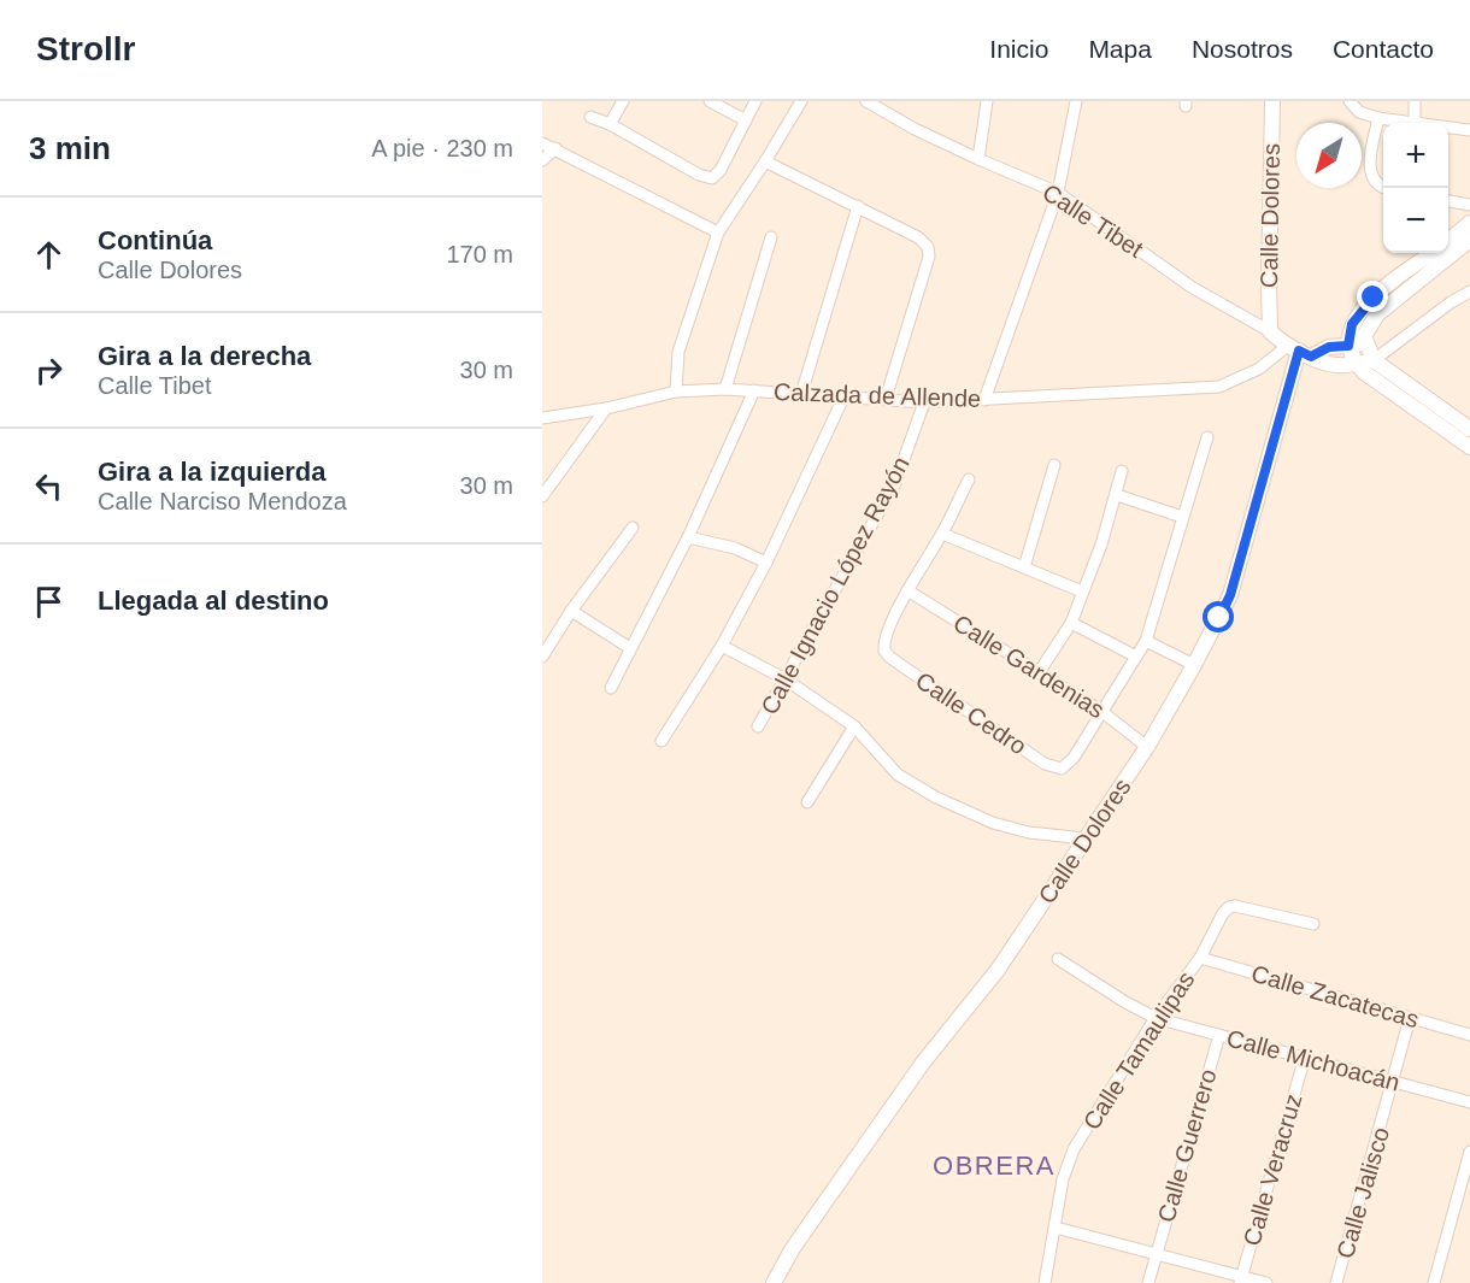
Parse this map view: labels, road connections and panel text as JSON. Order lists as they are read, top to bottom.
{
  "streets": {
    "street": [
      "Calle Dolores",
      "Calle Tibet",
      "Calzada de Allende",
      "Calle Ignacio López Rayón",
      "Calle Gardenias",
      "Calle Cedro",
      "Calle Zacatecas",
      "Calle Tamaulipas",
      "Calle Michoacán",
      "Calle Guerrero",
      "Calle Veracruz",
      "Calle Jalisco"
    ]
  },
  "crossings": [
    ["Calle Dolores", "Calle Tibet"],
    ["Calle Dolores", "Calzada de Allende"],
    ["Calle Dolores", "Calle Gardenias"],
    ["Calle Tibet", "Calzada de Allende"],
    ["Calzada de Allende", "Calle Ignacio López Rayón"],
    ["Calle Gardenias", "Calle Cedro"],
    ["Calle Zacatecas", "Calle Tamaulipas"],
    ["Calle Zacatecas", "Calle Jalisco"],
    ["Calle Tamaulipas", "Calle Michoacán"],
    ["Calle Michoacán", "Calle Guerrero"],
    ["Calle Michoacán", "Calle Veracruz"],
    ["Calle Michoacán", "Calle Jalisco"]
  ],
  "districts": ["OBRERA"],
  "north": "bottom left",
  "page": {
    "header": "Strollr",
    "nav": [
      "Inicio",
      "Mapa",
      "Nosotros",
      "Contacto"
    ],
    "heading": ["3 min", "A pie · 230 m"],
    "map_buttons": ["+", "−"],
    "list": [
      ["Continúa", "Calle Dolores", "170 m"],
      ["Gira a la derecha", "Calle Tibet", "30 m"],
      ["Gira a la izquierda", "Calle Narciso Mendoza", "30 m"],
      "Llegada al destino"
    ]
  }
}
